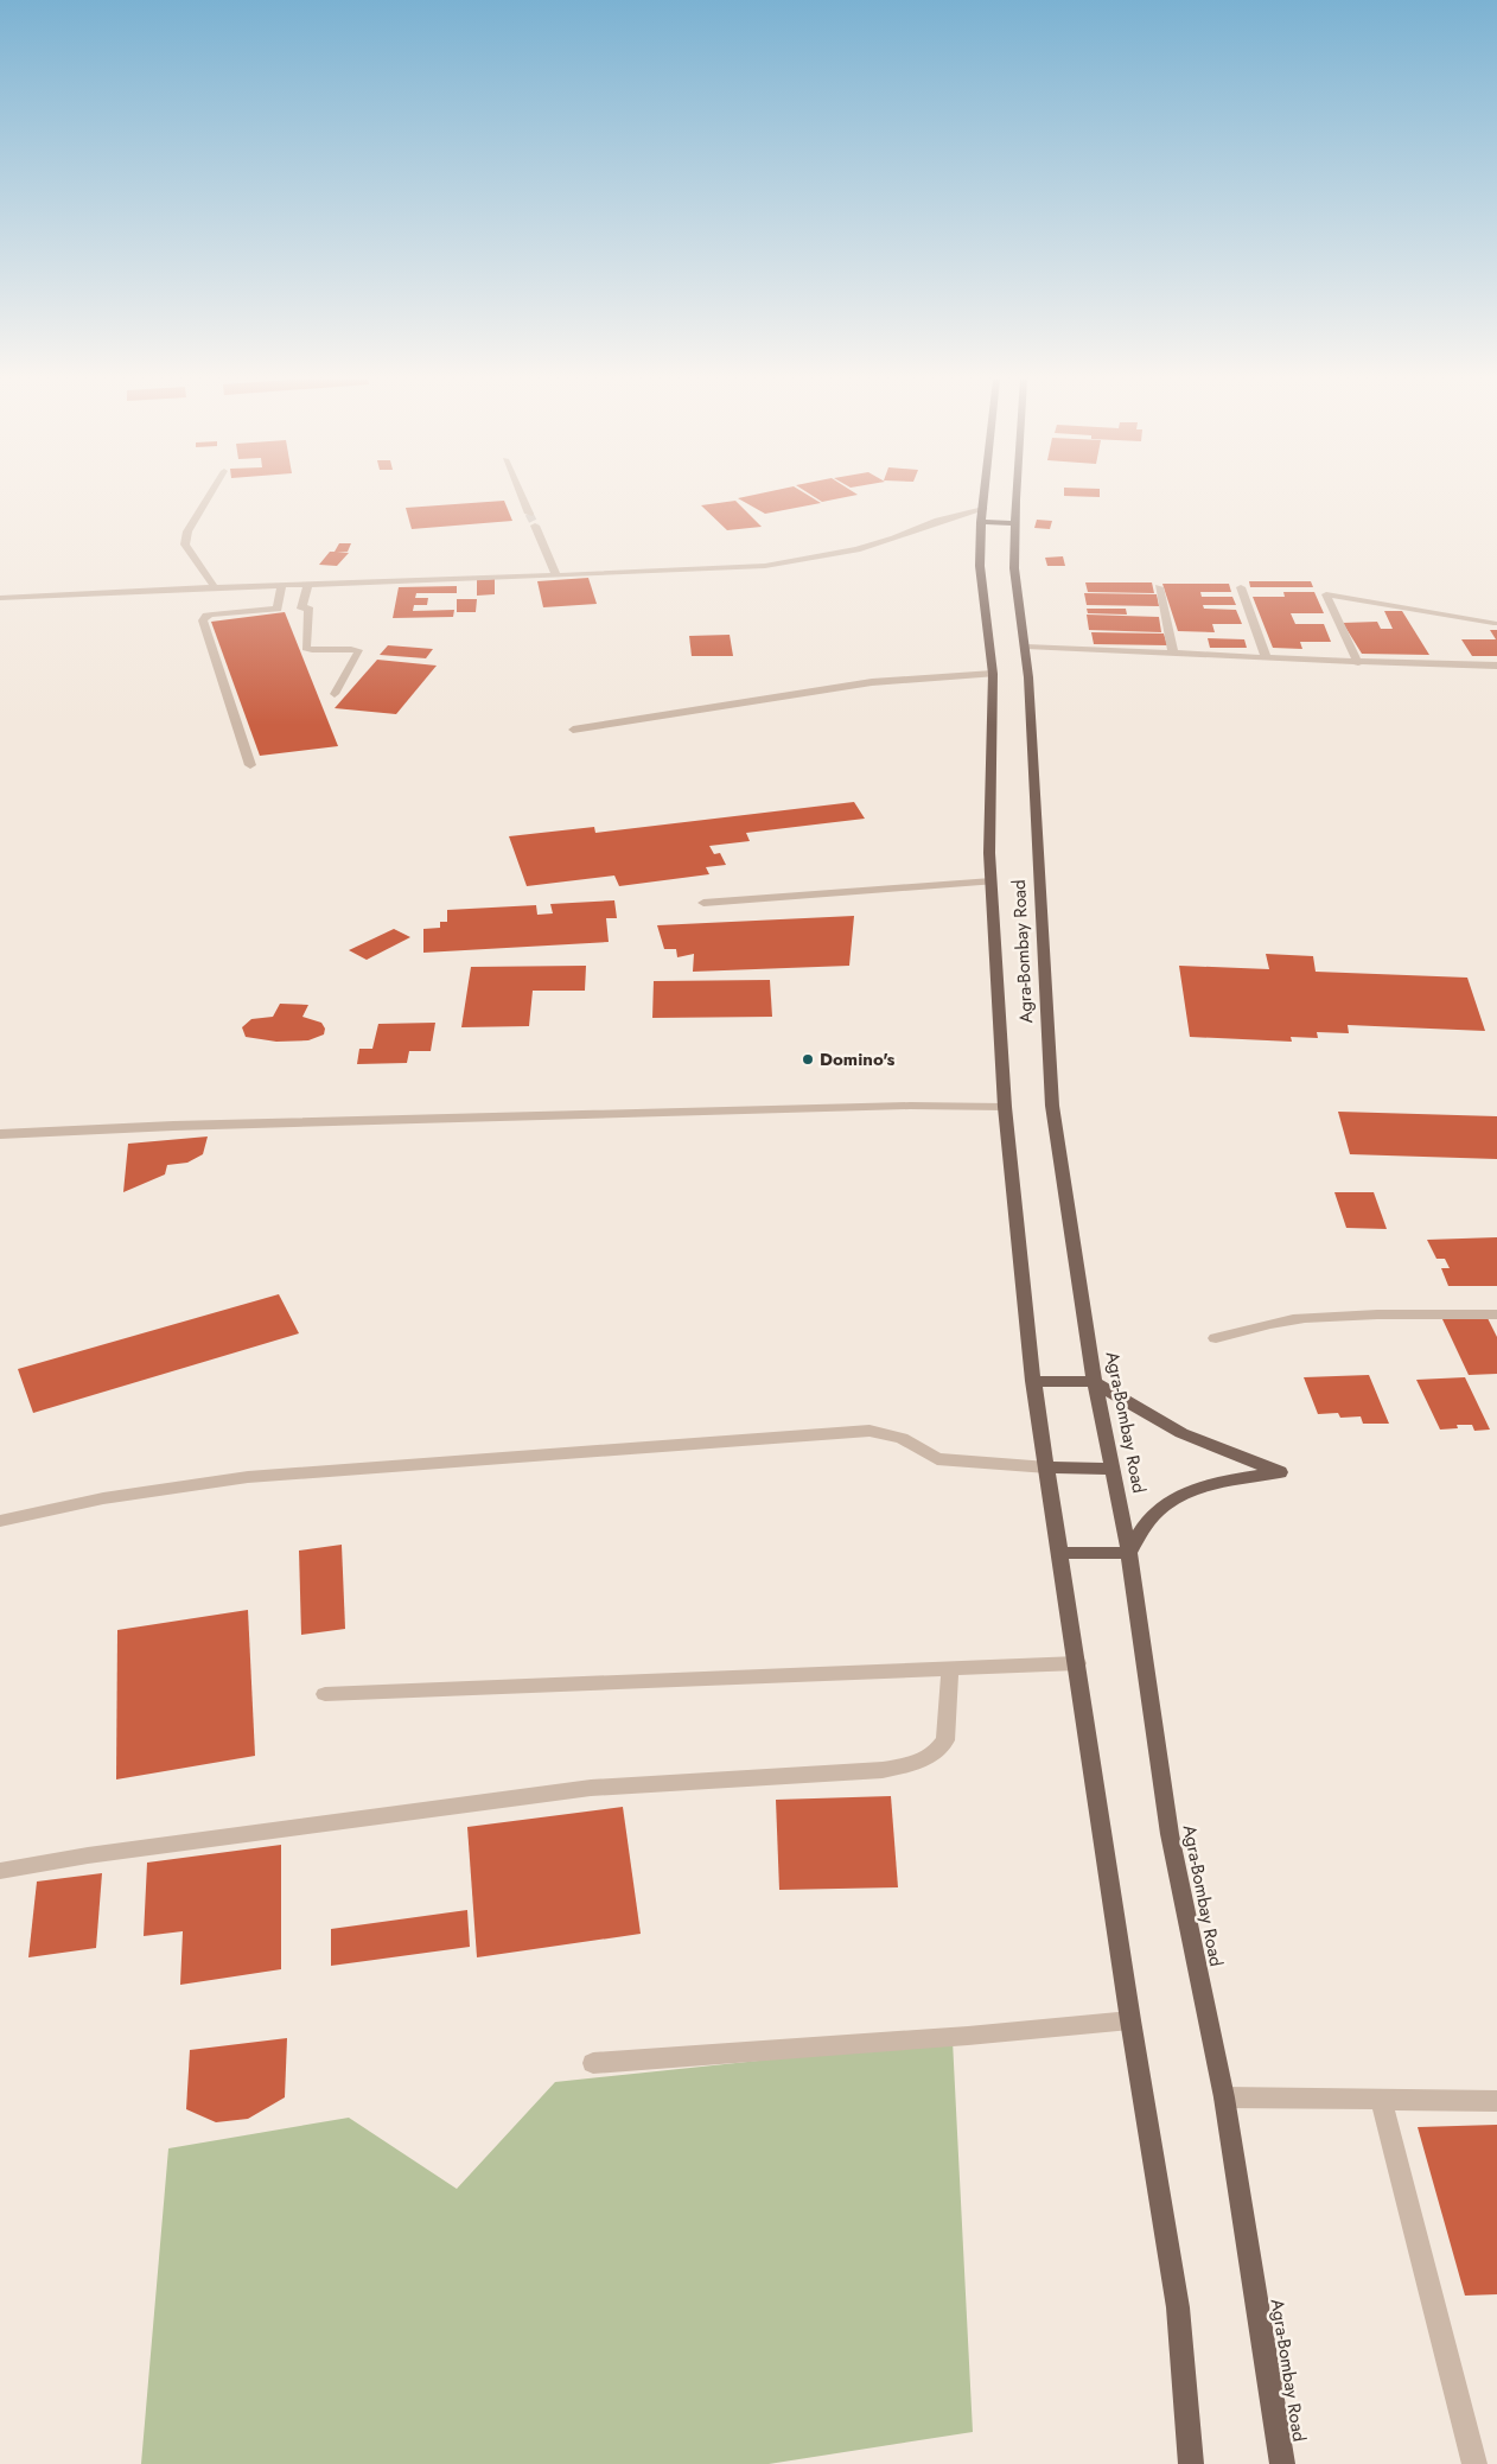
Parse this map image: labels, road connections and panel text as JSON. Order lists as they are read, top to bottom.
{
  "streets": {
    "main road": ["Agra-Bombay Road"]
  },
  "places": ["Domino's"]
}
